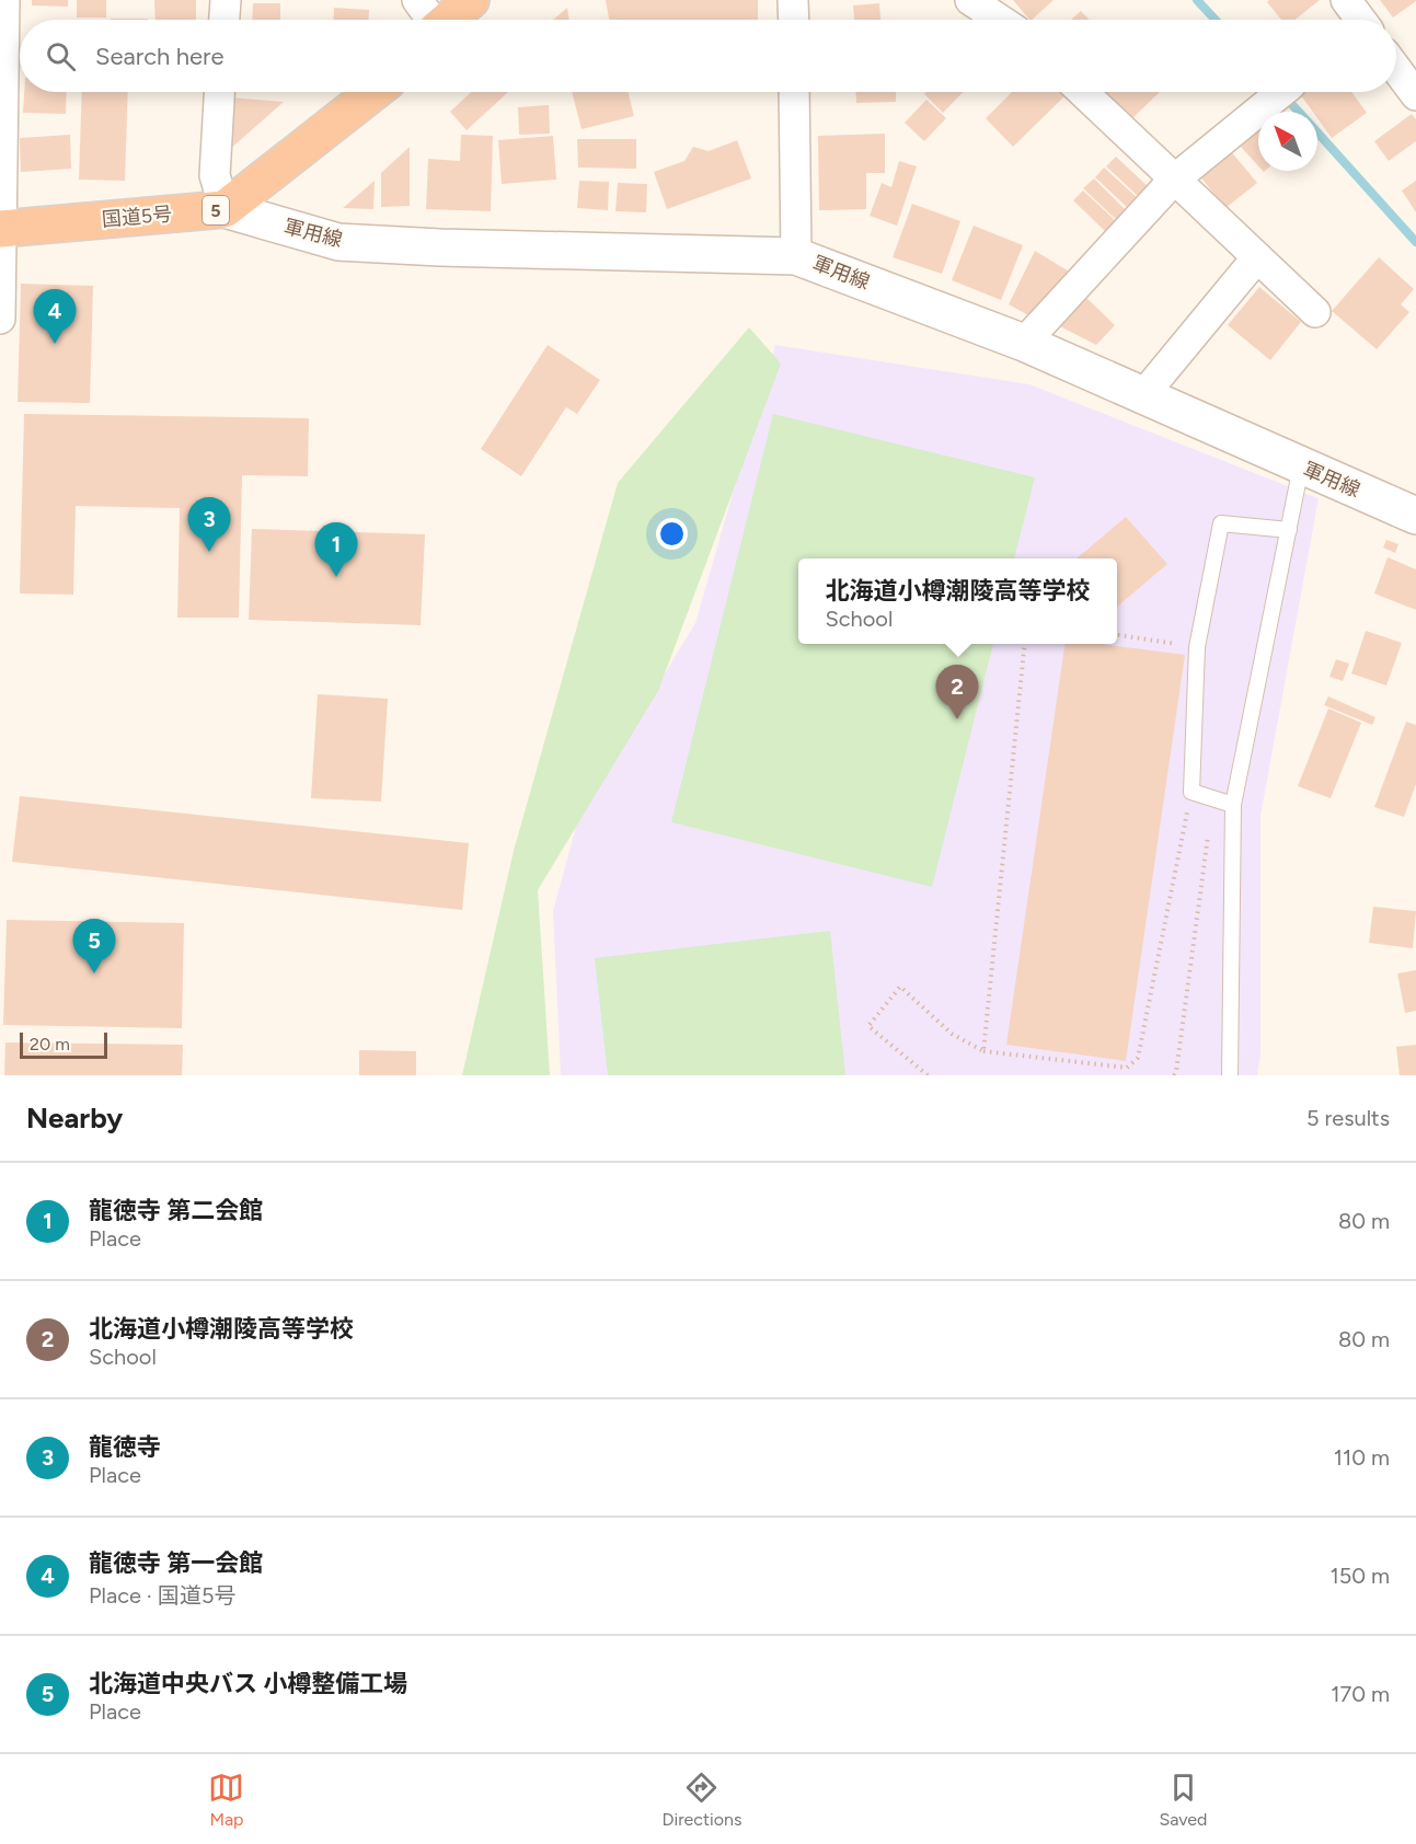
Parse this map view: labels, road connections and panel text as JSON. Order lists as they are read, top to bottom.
{
  "streets": {
    "highway": ["5", "国道5号"],
    "street": ["軍用線"]
  },
  "crossings": [
    ["5", "国道5号"],
    ["5", "軍用線"],
    ["国道5号", "軍用線"]
  ],
  "scale_bar": "20 m",
  "north": "top left",
  "page": {
    "search": "Search here",
    "pins": [
      "4",
      "3",
      "1",
      "2",
      "5"
    ],
    "popup": ["北海道小樽潮陵高等学校", "School"],
    "scale": "20 m",
    "heading": ["Nearby", "5 results"],
    "list": [
      {
        "mark": "1",
        "name": "龍徳寺 第二会館",
        "note": "Place",
        "value": "80 m"
      },
      {
        "mark": "2",
        "name": "北海道小樽潮陵高等学校",
        "note": "School",
        "value": "80 m"
      },
      {
        "mark": "3",
        "name": "龍徳寺",
        "note": "Place",
        "value": "110 m"
      },
      {
        "mark": "4",
        "name": "龍徳寺 第一会館",
        "note": "Place · 国道5号",
        "value": "150 m"
      },
      {
        "mark": "5",
        "name": "北海道中央バス 小樽整備工場",
        "note": "Place",
        "value": "170 m"
      }
    ],
    "nav": ["Map", "Directions", "Saved"]
  }
}
